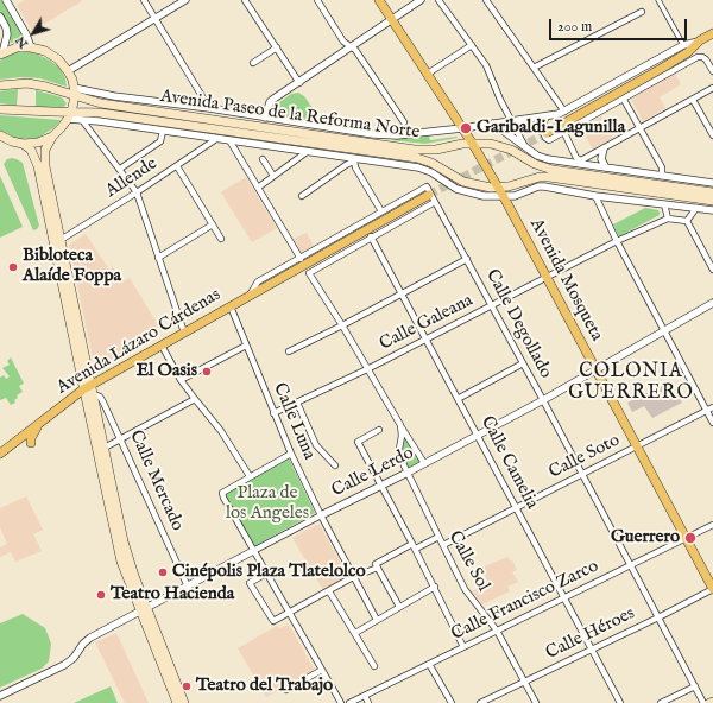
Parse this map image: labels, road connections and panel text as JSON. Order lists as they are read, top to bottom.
{
  "streets": {
    "main road": ["Avenida Paseo de la Reforma Norte", "Avenida Mosqueta", "Avenida Lázaro Cárdenas"],
    "street": [
      "Allende",
      "Calle Galeana",
      "Calle Degollado",
      "Calle Luna",
      "Calle Soto",
      "Calle Camelia",
      "Calle Lerdo",
      "Calle Mercado",
      "Calle Sol",
      "Calle Francisco Zarco",
      "Calle Héroes"
    ]
  },
  "crossings": [
    ["Avenida Paseo de la Reforma Norte", "Allende"],
    ["Avenida Paseo de la Reforma Norte", "Avenida Mosqueta"],
    ["Avenida Mosqueta", "Calle Galeana"],
    ["Avenida Mosqueta", "Calle Soto"],
    ["Avenida Mosqueta", "Calle Lerdo"],
    ["Avenida Mosqueta", "Calle Francisco Zarco"],
    ["Avenida Mosqueta", "Calle Héroes"],
    ["Calle Galeana", "Calle Degollado"],
    ["Calle Galeana", "Calle Luna"],
    ["Calle Galeana", "Calle Camelia"],
    ["Calle Degollado", "Avenida Lázaro Cárdenas"],
    ["Calle Degollado", "Calle Soto"],
    ["Calle Degollado", "Calle Lerdo"],
    ["Calle Degollado", "Calle Francisco Zarco"],
    ["Calle Degollado", "Calle Héroes"],
    ["Avenida Lázaro Cárdenas", "Calle Luna"],
    ["Calle Luna", "Calle Lerdo"],
    ["Calle Soto", "Calle Camelia"],
    ["Calle Soto", "Calle Sol"],
    ["Calle Camelia", "Calle Lerdo"],
    ["Calle Camelia", "Calle Francisco Zarco"],
    ["Calle Camelia", "Calle Héroes"],
    ["Calle Lerdo", "Calle Mercado"],
    ["Calle Lerdo", "Calle Sol"],
    ["Calle Sol", "Calle Francisco Zarco"],
    ["Calle Sol", "Calle Héroes"]
  ],
  "districts": ["COLONIA GUERRERO"],
  "parks": ["Plaza de los Angeles"],
  "places": [
    "Garibaldi-Lagunilla",
    "Bibloteca Alaíde Foppa",
    "El Oasis",
    "Guerrero",
    "Cinépolis Plaza Tlatelolco",
    "Teatro Hacienda",
    "Teatro del Trabajo"
  ],
  "scale_bar": "200 m",
  "north": "bottom left"
}
